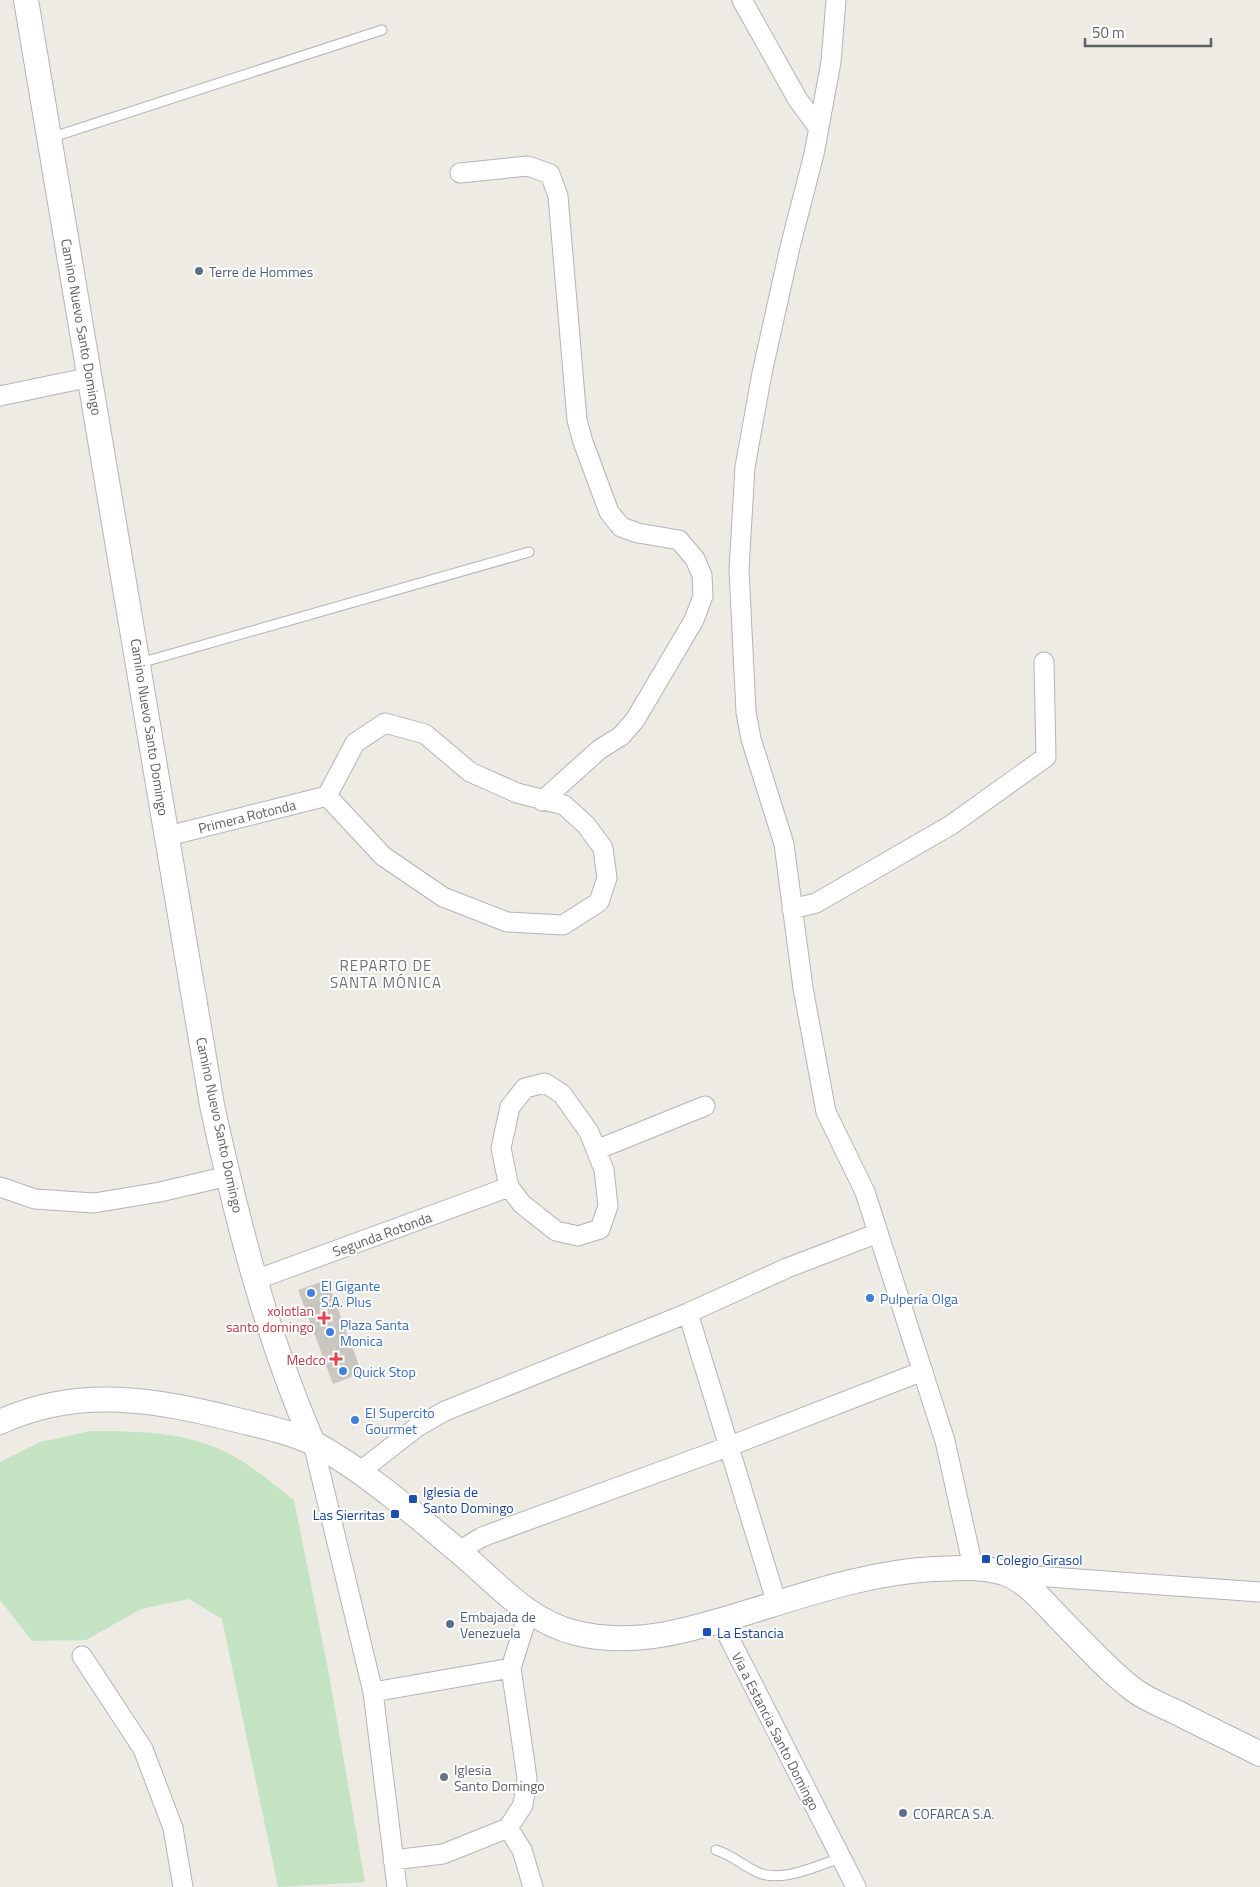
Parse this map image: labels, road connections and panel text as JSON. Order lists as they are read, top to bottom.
{
  "streets": {
    "street": [
      "Camino Nuevo Santo Domingo",
      "Primera Rotonda",
      "Segunda Rotonda",
      "Via a Estancia Santo Domingo"
    ]
  },
  "crossings": [
    ["Camino Nuevo Santo Domingo", "Primera Rotonda"],
    ["Camino Nuevo Santo Domingo", "Segunda Rotonda"]
  ],
  "districts": ["REPARTO DE SANTA MÓNICA"],
  "places": {
    "other": [
      "Terre de Hommes",
      "El Gigante S.A. Plus",
      "Pulpería Olga",
      "Plaza Santa Monica",
      "Quick Stop",
      "El Supercito Gourmet",
      "Embajada de Venezuela",
      "Iglesia Santo Domingo",
      "COFARCA S.A."
    ],
    "health": ["xolotlan santo domingo", "Medco"],
    "transit": [
      "Iglesia de Santo Domingo",
      "Las Sierritas",
      "Colegio Girasol",
      "La Estancia"
    ]
  },
  "scale_bar": "50 m"
}
